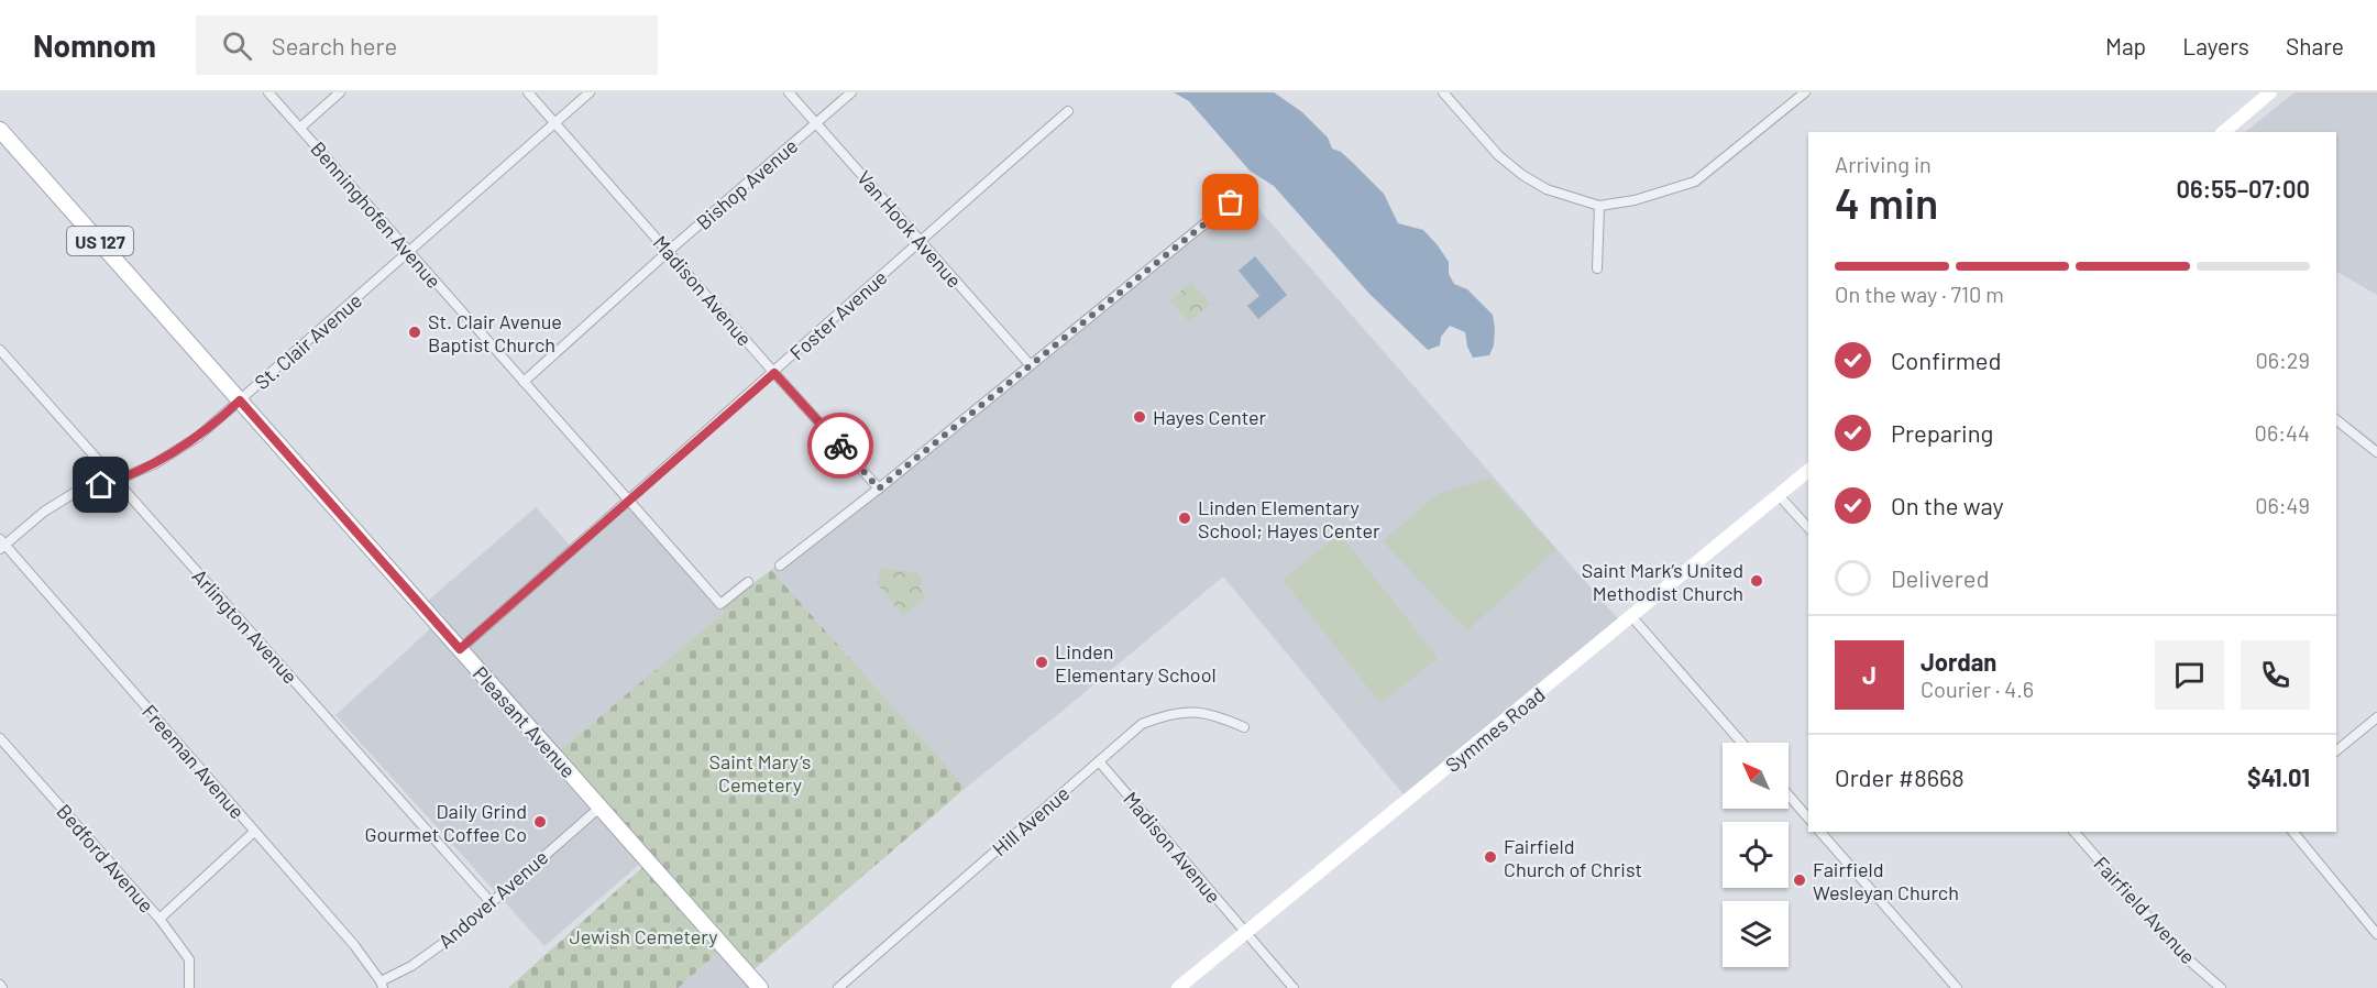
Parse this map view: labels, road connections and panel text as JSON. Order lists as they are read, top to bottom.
{
  "streets": {
    "main road": ["US 127", "Pleasant Avenue", "Symmes Road"],
    "street": [
      "Bishop Avenue",
      "Benninghofen Avenue",
      "Van Hook Avenue",
      "Madison Avenue",
      "Foster Avenue",
      "St. Clair Avenue",
      "Arlington Avenue",
      "Freeman Avenue",
      "Hill Avenue",
      "Bedford Avenue",
      "Andover Avenue",
      "Fairfield Avenue"
    ]
  },
  "crossings": [
    ["Bishop Avenue", "Benninghofen Avenue"],
    ["Bishop Avenue", "Van Hook Avenue"],
    ["Bishop Avenue", "Madison Avenue"],
    ["Benninghofen Avenue", "Foster Avenue"],
    ["Benninghofen Avenue", "St. Clair Avenue"],
    ["Van Hook Avenue", "Foster Avenue"],
    ["Madison Avenue", "Foster Avenue"],
    ["Madison Avenue", "St. Clair Avenue"],
    ["Madison Avenue", "Symmes Road"],
    ["Madison Avenue", "Hill Avenue"],
    ["Foster Avenue", "Pleasant Avenue"],
    ["St. Clair Avenue", "Arlington Avenue"],
    ["St. Clair Avenue", "Pleasant Avenue"],
    ["St. Clair Avenue", "Freeman Avenue"],
    ["Arlington Avenue", "Andover Avenue"],
    ["Pleasant Avenue", "Andover Avenue"],
    ["Freeman Avenue", "Andover Avenue"]
  ],
  "parks": ["Saint Mary’s Cemetery", "Jewish Cemetery"],
  "places": [
    "St. Clair Avenue Baptist Church",
    "Hayes Center",
    "Linden Elementary School; Hayes Center",
    "Saint Mark’s United Methodist Church",
    "Linden Elementary School",
    "Daily Grind Gourmet Coffee Co",
    "Fairfield Church of Christ",
    "Fairfield Wesleyan Church"
  ],
  "north": "top left",
  "page": {
    "header": "Nomnom",
    "search": "Search here",
    "nav": ["Map", "Layers", "Share"],
    "heading": ["4 min", "Arriving in", "06:55–07:00"],
    "panel": [
      "Jordan",
      "Courier · 4.6",
      "Order #8668",
      "$41.01"
    ],
    "bar": "On the way · 710 m",
    "list": [
      ["Confirmed", "06:29"],
      ["Preparing", "06:44"],
      ["On the way", "06:49"],
      "Delivered"
    ],
    "round": "J"
  }
}
